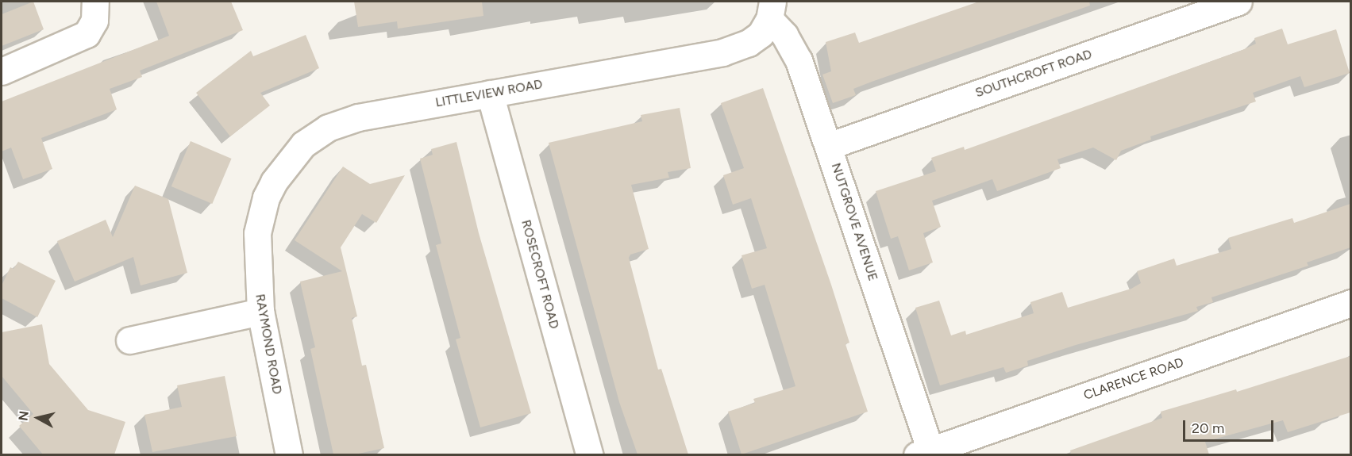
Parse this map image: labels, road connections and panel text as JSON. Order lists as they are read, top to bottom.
{
  "streets": {
    "street": [
      "SOUTHCROFT ROAD",
      "LITTLEVIEW ROAD",
      "NUTGROVE AVENUE",
      "ROSECROFT ROAD",
      "RAYMOND ROAD",
      "CLARENCE ROAD"
    ]
  },
  "crossings": [
    ["SOUTHCROFT ROAD", "NUTGROVE AVENUE"],
    ["LITTLEVIEW ROAD", "NUTGROVE AVENUE"],
    ["LITTLEVIEW ROAD", "ROSECROFT ROAD"],
    ["LITTLEVIEW ROAD", "RAYMOND ROAD"],
    ["NUTGROVE AVENUE", "CLARENCE ROAD"]
  ],
  "scale_bar": "20 m",
  "north": "left"
}
